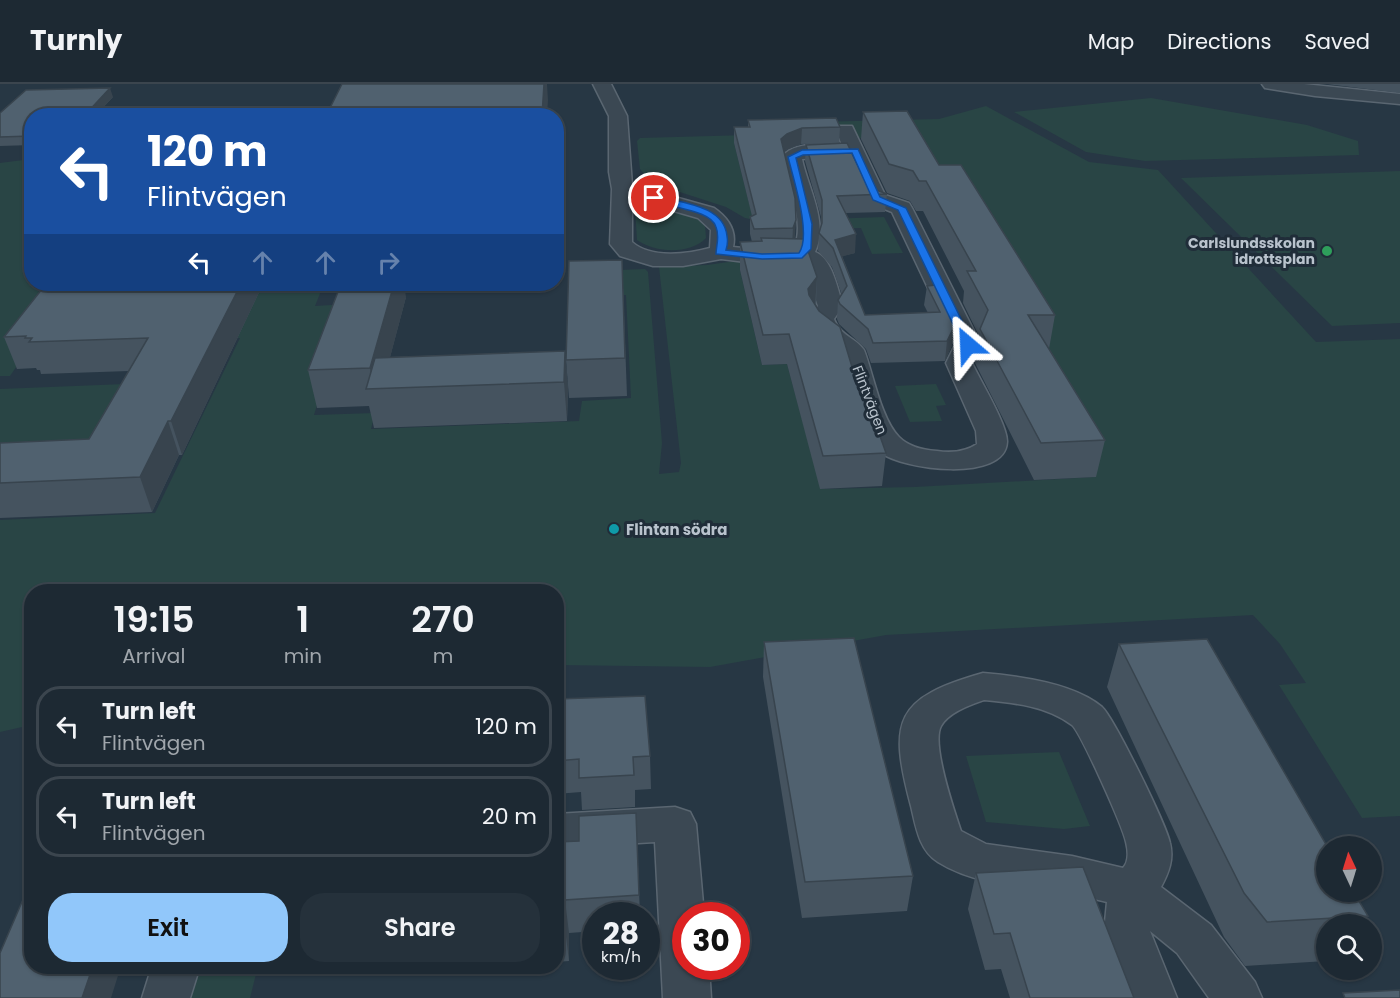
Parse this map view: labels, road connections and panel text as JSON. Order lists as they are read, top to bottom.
{
  "streets": {
    "street": ["Flintvägen"]
  },
  "places": ["Carlslundsskolan idrottsplan", "Flintan södra"],
  "north": "top",
  "page": {
    "header": "Turnly",
    "nav": ["Map", "Directions", "Saved"],
    "turn": ["120 m", "Flintvägen"],
    "eta": [
      "19:15",
      "Arrival",
      "1",
      "min",
      "270",
      "m"
    ],
    "list": [
      {
        "name": "Turn left",
        "note": "Flintvägen",
        "value": "120 m"
      },
      {
        "name": "Turn left",
        "note": "Flintvägen",
        "value": "20 m"
      }
    ],
    "buttons": ["Exit", "Share"],
    "speed": "28 km/h",
    "limit": "30"
  }
}
